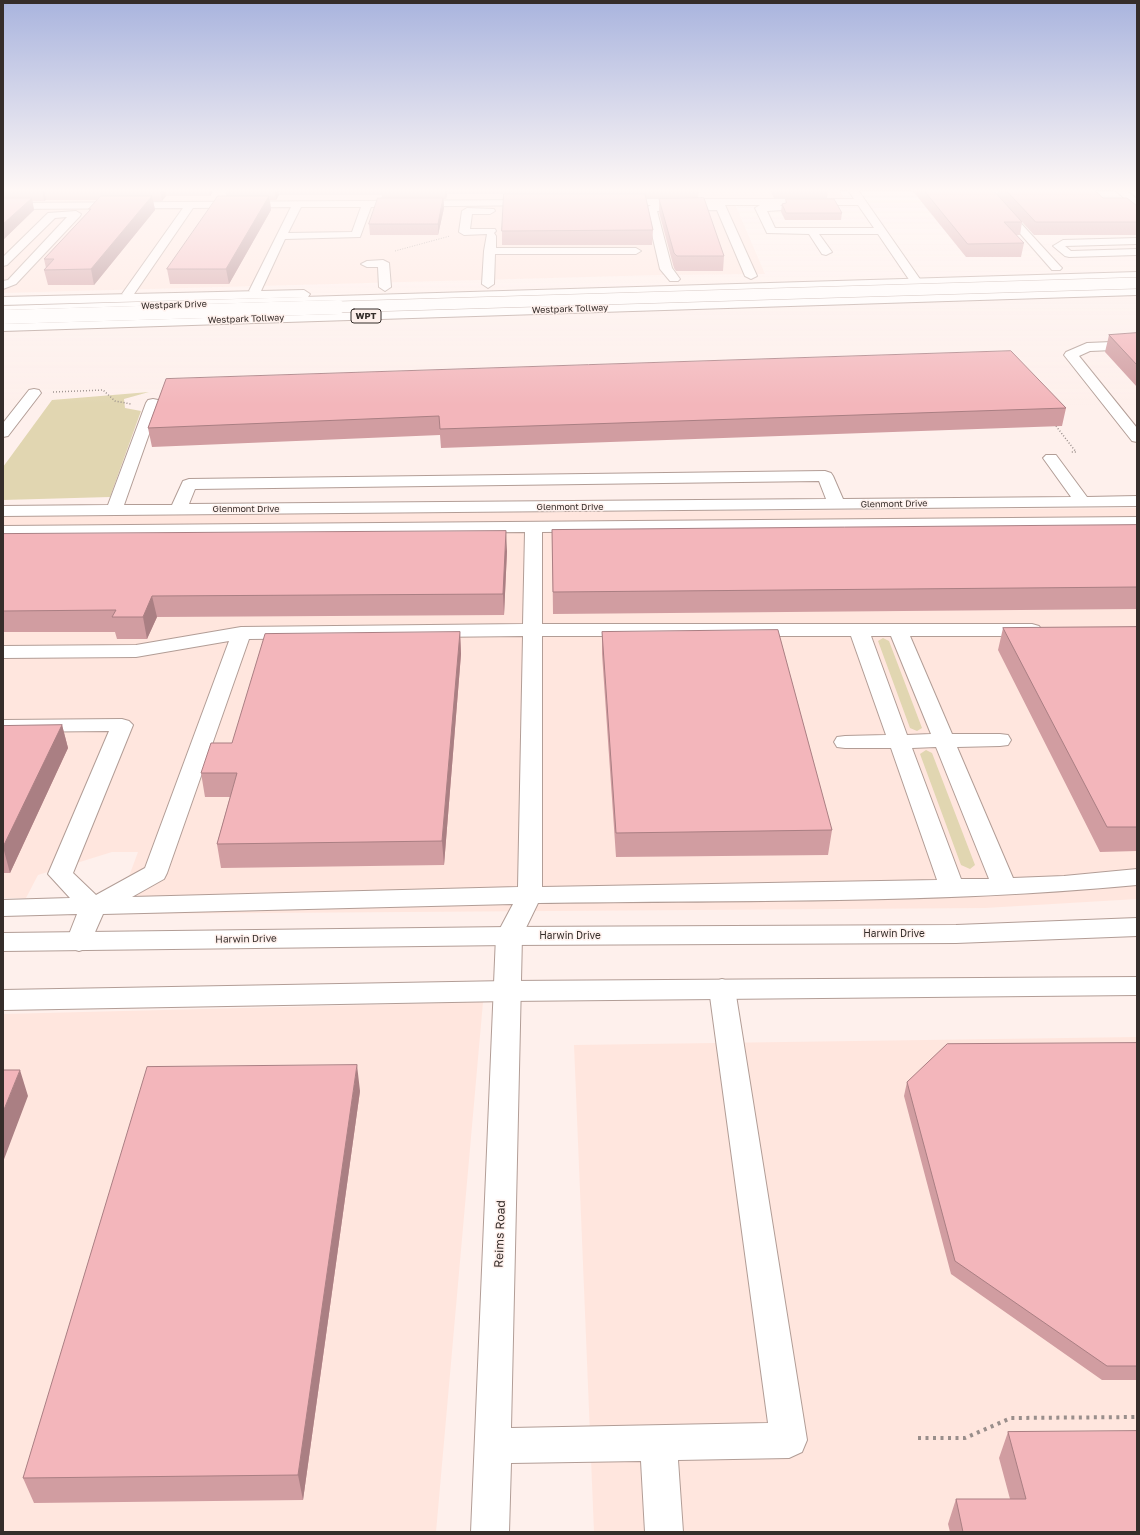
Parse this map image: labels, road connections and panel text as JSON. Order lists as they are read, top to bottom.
{
  "streets": {
    "main road": [
      "Westpark Drive",
      "Westpark Tollway",
      "WPT",
      "Glenmont Drive",
      "Harwin Drive",
      "Reims Road"
    ]
  },
  "crossings": [
    ["Harwin Drive", "Reims Road"]
  ]
}
